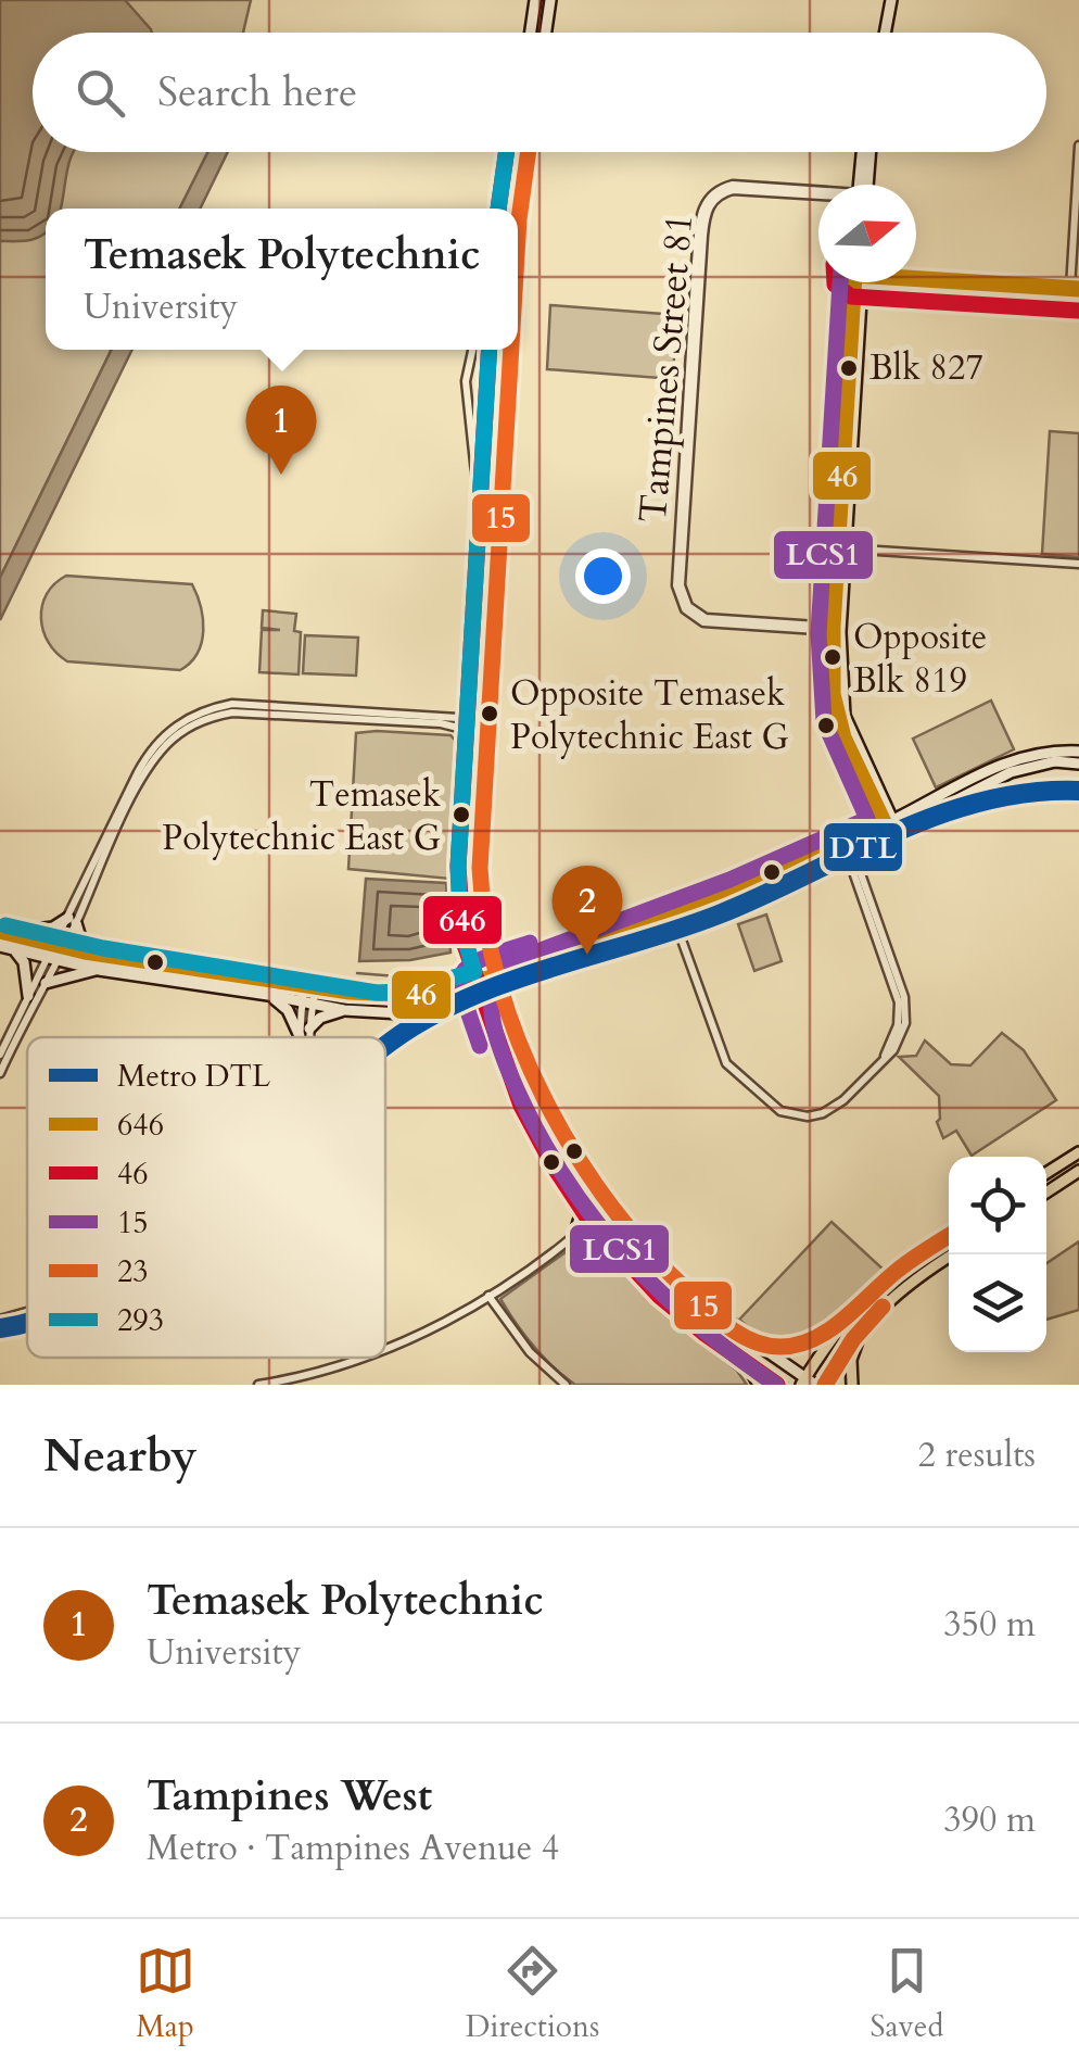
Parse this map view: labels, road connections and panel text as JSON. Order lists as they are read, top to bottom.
{
  "streets": {
    "street": ["Tampines Street 81"]
  },
  "places": [
    "Blk 827",
    "Opposite Blk 819",
    "Opposite Temasek Polytechnic East G",
    "Temasek Polytechnic East G"
  ],
  "lines": [
    "transit line 646",
    "transit line 15",
    "transit line 46",
    "transit line LCS1",
    "metro line DTL"
  ],
  "legend": [
    "Metro DTL",
    "646",
    "46",
    "15",
    "23",
    "293"
  ],
  "north": "right",
  "page": {
    "search": "Search here",
    "popup": ["Temasek Polytechnic", "University"],
    "pins": ["1", "2"],
    "heading": ["Nearby", "2 results"],
    "list": [
      {
        "mark": "1",
        "name": "Temasek Polytechnic",
        "note": "University",
        "value": "350 m"
      },
      {
        "mark": "2",
        "name": "Tampines West",
        "note": "Metro · Tampines Avenue 4",
        "value": "390 m"
      }
    ],
    "nav": ["Map", "Directions", "Saved"]
  }
}
